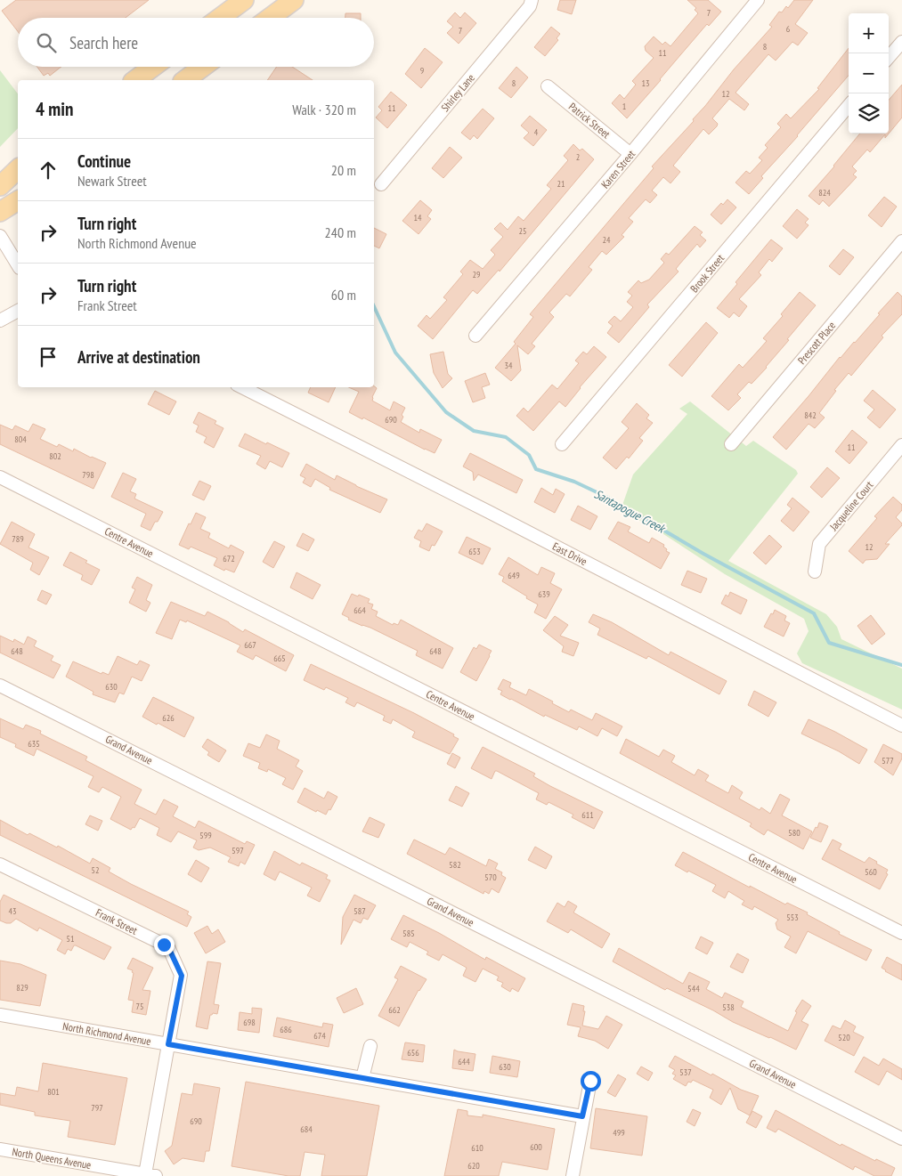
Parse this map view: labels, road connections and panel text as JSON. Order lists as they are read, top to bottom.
{
  "streets": {
    "street": [
      "Shirley Lane",
      "Patrick Street",
      "Karen Street",
      "Brook Street",
      "Prescott Place",
      "Jacqueline Court",
      "Centre Avenue",
      "East Drive",
      "Grand Avenue",
      "Frank Street",
      "North Richmond Avenue",
      "North Queens Avenue"
    ]
  },
  "crossings": [
    ["Patrick Street", "Karen Street"],
    ["Frank Street", "North Richmond Avenue"],
    ["Frank Street", "North Queens Avenue"]
  ],
  "water": ["Santapogue Creek"],
  "house_numbers": [
    "7",
    "6",
    "7",
    "8",
    "11",
    "9",
    "8",
    "13",
    "12",
    "1",
    "11",
    "4",
    "2",
    "21",
    "824",
    "14",
    "25",
    "24",
    "29",
    "34",
    "842",
    "690",
    "804",
    "11",
    "802",
    "798",
    "789",
    "12",
    "653",
    "672",
    "649",
    "639",
    "664",
    "667",
    "648",
    "648",
    "665",
    "630",
    "626",
    "635",
    "577",
    "611",
    "580",
    "599",
    "597",
    "582",
    "52",
    "560",
    "570",
    "43",
    "587",
    "553",
    "585",
    "51",
    "829",
    "544",
    "75",
    "538",
    "662",
    "698",
    "686",
    "674",
    "520",
    "656",
    "644",
    "630",
    "537",
    "801",
    "797",
    "690",
    "684",
    "499",
    "600",
    "610",
    "620"
  ],
  "page": {
    "map_buttons": ["+", "−"],
    "search": "Search here",
    "heading": ["4 min", "Walk · 320 m"],
    "list": [
      ["Continue", "Newark Street", "20 m"],
      ["Turn right", "North Richmond Avenue", "240 m"],
      ["Turn right", "Frank Street", "60 m"],
      "Arrive at destination"
    ]
  }
}
